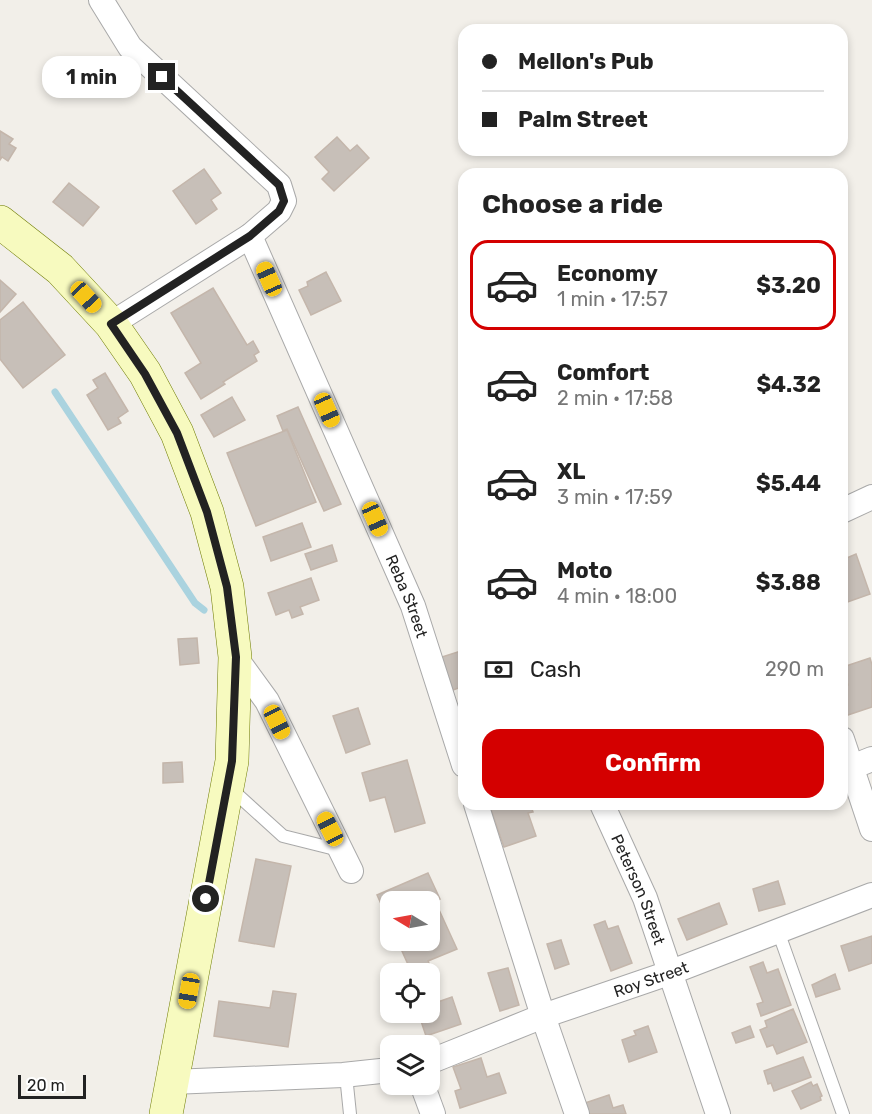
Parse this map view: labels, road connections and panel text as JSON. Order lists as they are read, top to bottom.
{
  "streets": {
    "street": ["Reba Street", "Peterson Street", "Roy Street"]
  },
  "crossings": [
    ["Peterson Street", "Roy Street"]
  ],
  "scale_bar": "20 m",
  "north": "left",
  "page": {
    "banner": ["Mellon's Pub", "Palm Street"],
    "bubble": "1 min",
    "heading": "Choose a ride",
    "list": [
      {
        "name": "Economy",
        "note": "1 min · 17:57",
        "value": "$3.20"
      },
      {
        "name": "Comfort",
        "note": "2 min · 17:58",
        "value": "$4.32"
      },
      {
        "name": "XL",
        "note": "3 min · 17:59",
        "value": "$5.44"
      },
      {
        "name": "Moto",
        "note": "4 min · 18:00",
        "value": "$3.88"
      }
    ],
    "pay": ["Cash", "290 m"],
    "buttons": "Confirm",
    "scale": "20 m"
  }
}
